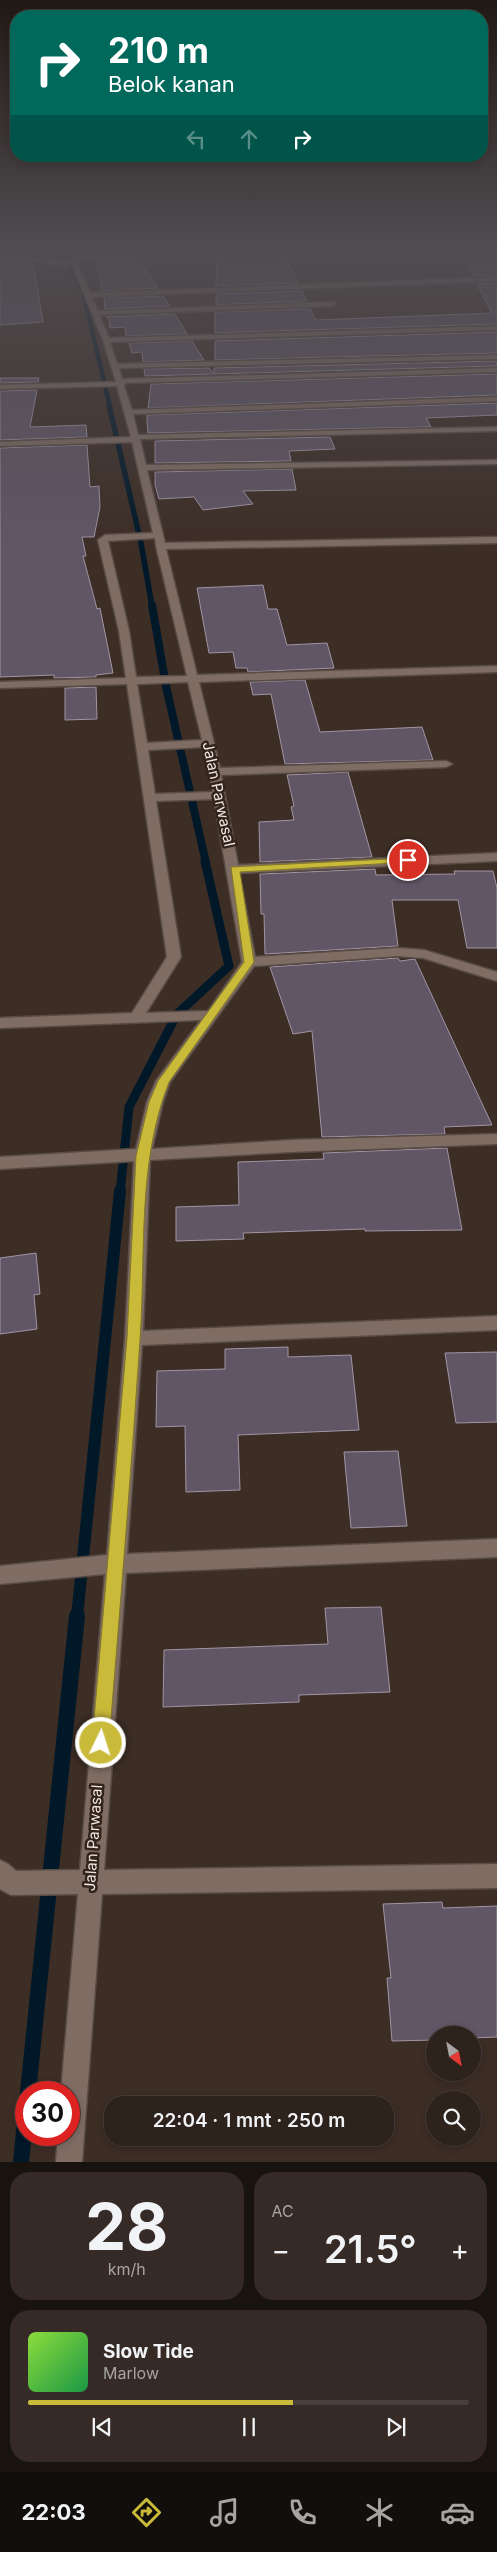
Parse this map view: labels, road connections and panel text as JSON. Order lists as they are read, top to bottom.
{
  "streets": {
    "street": ["Jalan Parwasal"]
  },
  "north": "bottom right",
  "page": {
    "turn": ["210 m", "Belok kanan"],
    "limit": "30",
    "trip": "22:04 · 1 mnt · 250 m",
    "tile": [
      ["28", "km/h"],
      "AC"
    ],
    "heat": ["−", "21.5°", "+"],
    "song": ["Slow Tide", "Marlow"],
    "tabs": "22:03"
  }
}
